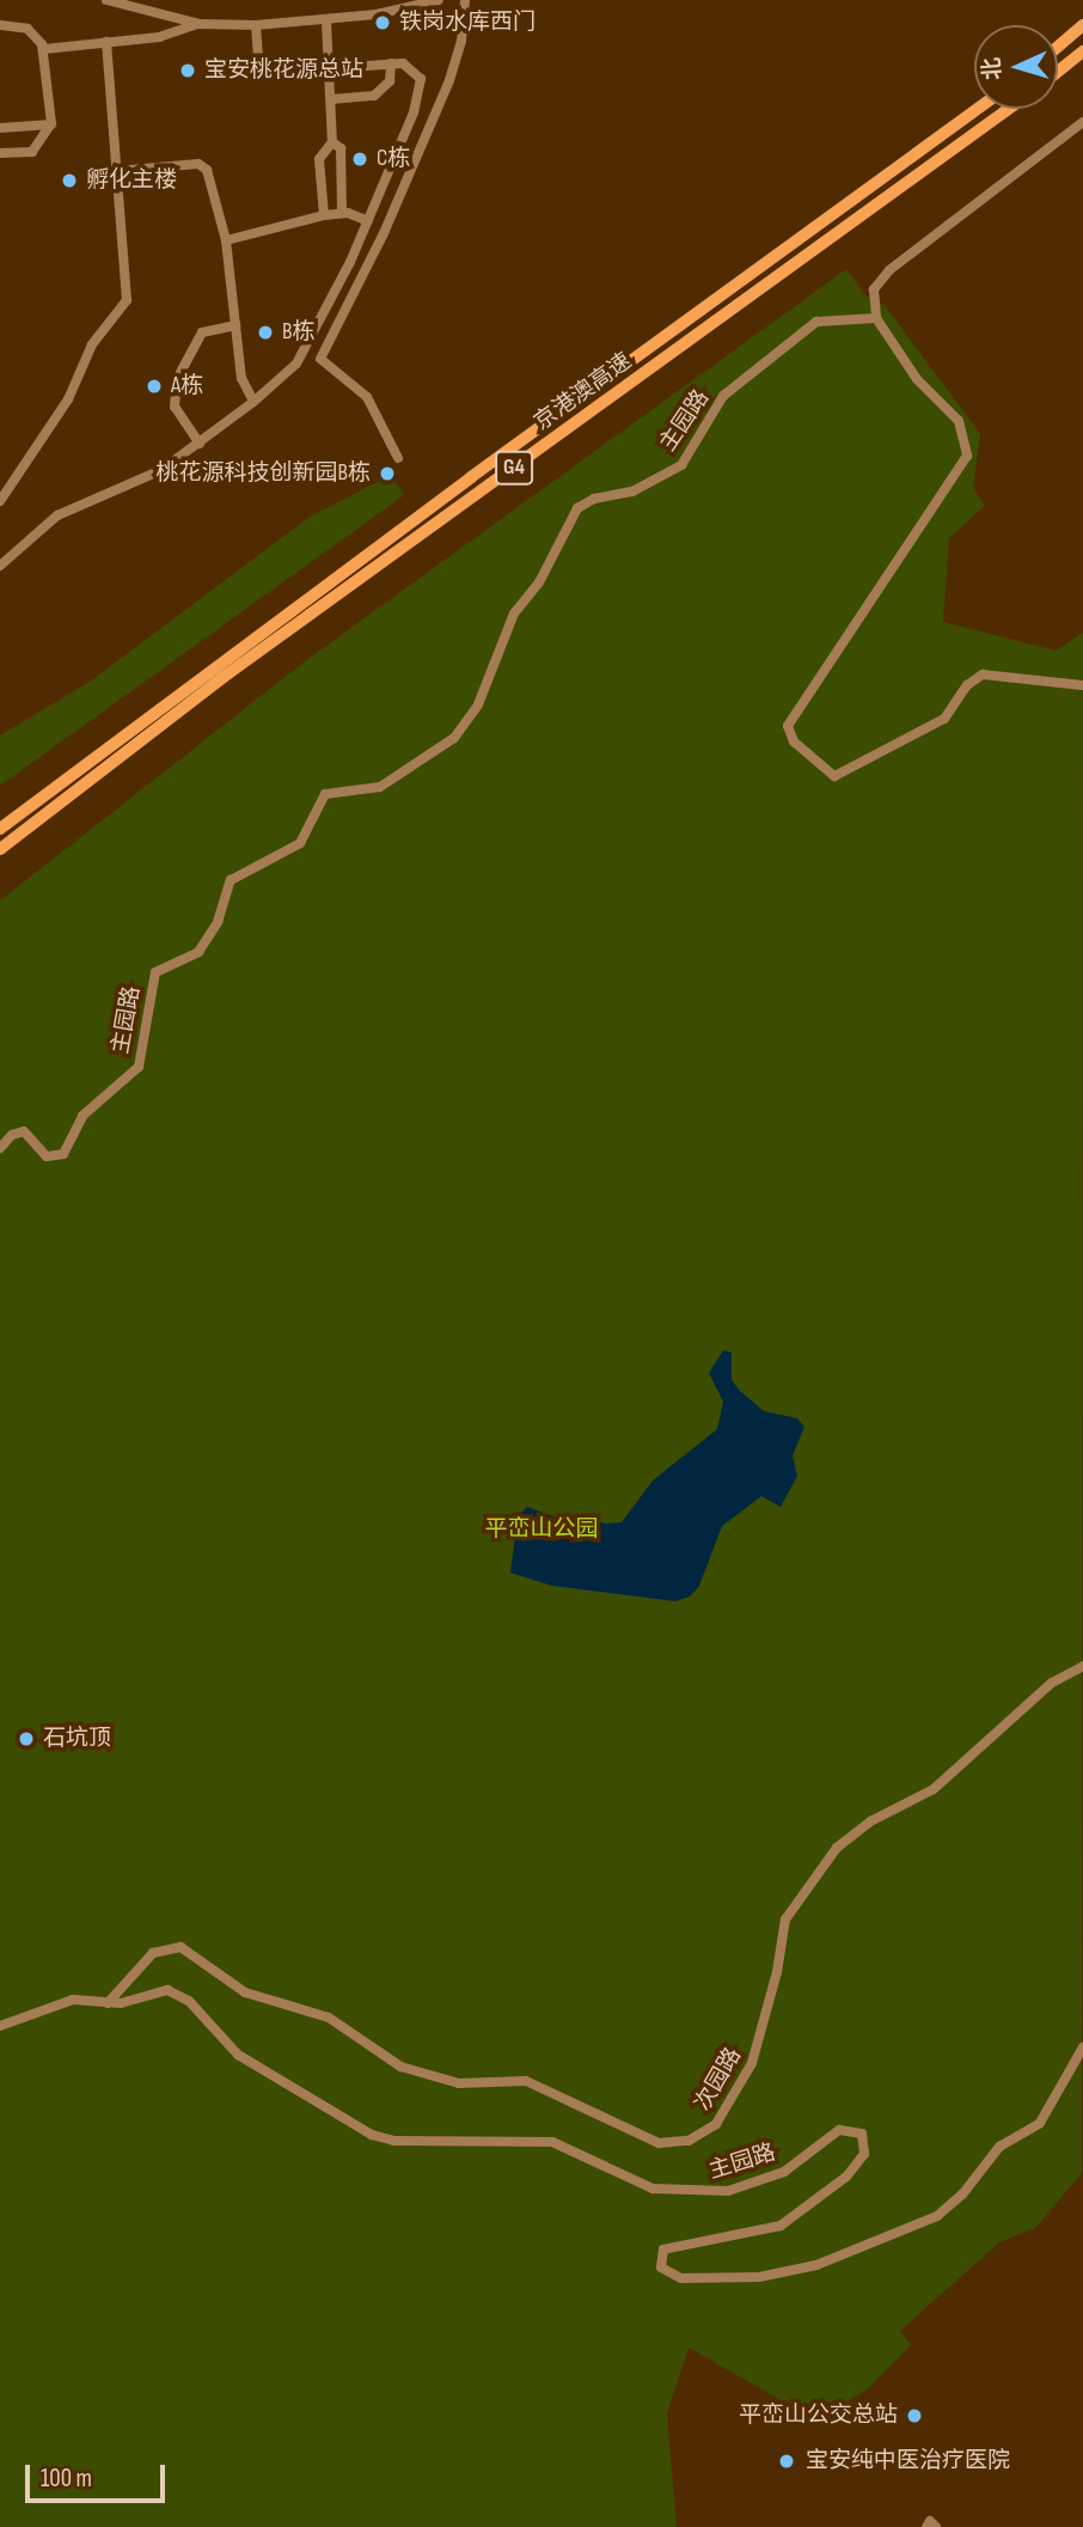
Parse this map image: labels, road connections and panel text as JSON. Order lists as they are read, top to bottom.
{
  "streets": {
    "highway": ["京港澳高速", "G4"],
    "street": ["主园路", "次园路"]
  },
  "crossings": [
    ["主园路", "次园路"]
  ],
  "parks": ["平峦山公园"],
  "places": [
    "铁岗水库西门",
    "宝安桃花源总站",
    "C栋",
    "孵化主楼",
    "B栋",
    "A栋",
    "桃花源科技创新园B栋",
    "石坑顶",
    "平峦山公交总站",
    "宝安纯中医治疗医院"
  ],
  "scale_bar": "100 m",
  "north": "left"
}
